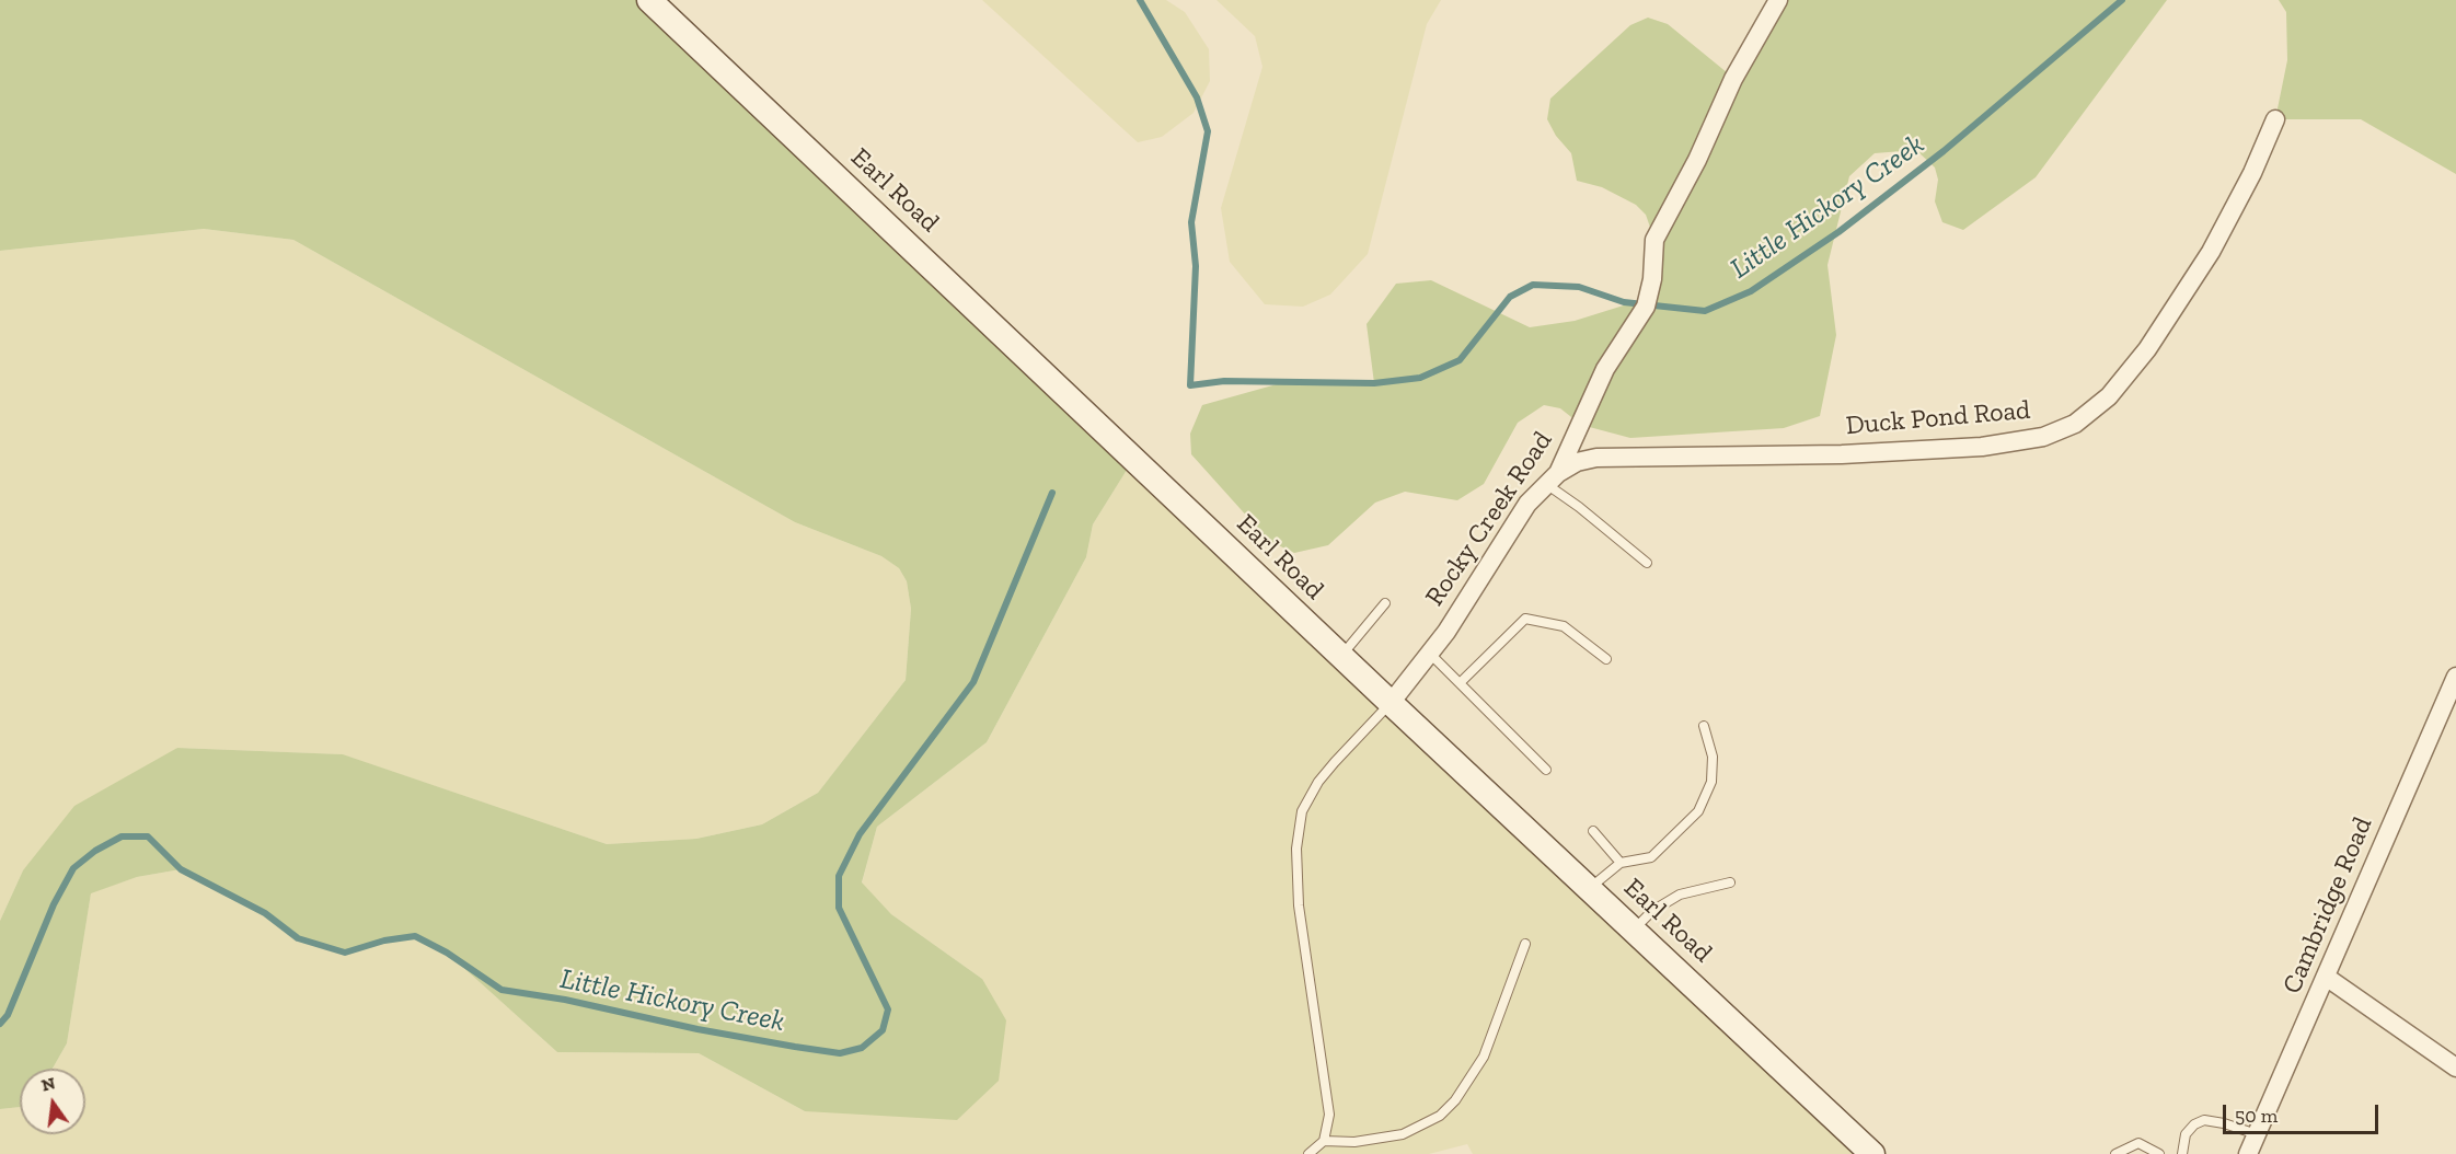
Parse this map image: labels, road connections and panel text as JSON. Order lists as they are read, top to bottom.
{
  "streets": {
    "main road": ["Earl Road"],
    "street": ["Duck Pond Road", "Rocky Creek Road", "Cambridge Road"]
  },
  "crossings": [
    ["Earl Road", "Rocky Creek Road"],
    ["Duck Pond Road", "Rocky Creek Road"]
  ],
  "water": ["Little Hickory Creek"],
  "scale_bar": "50 m",
  "north": "top"
}
